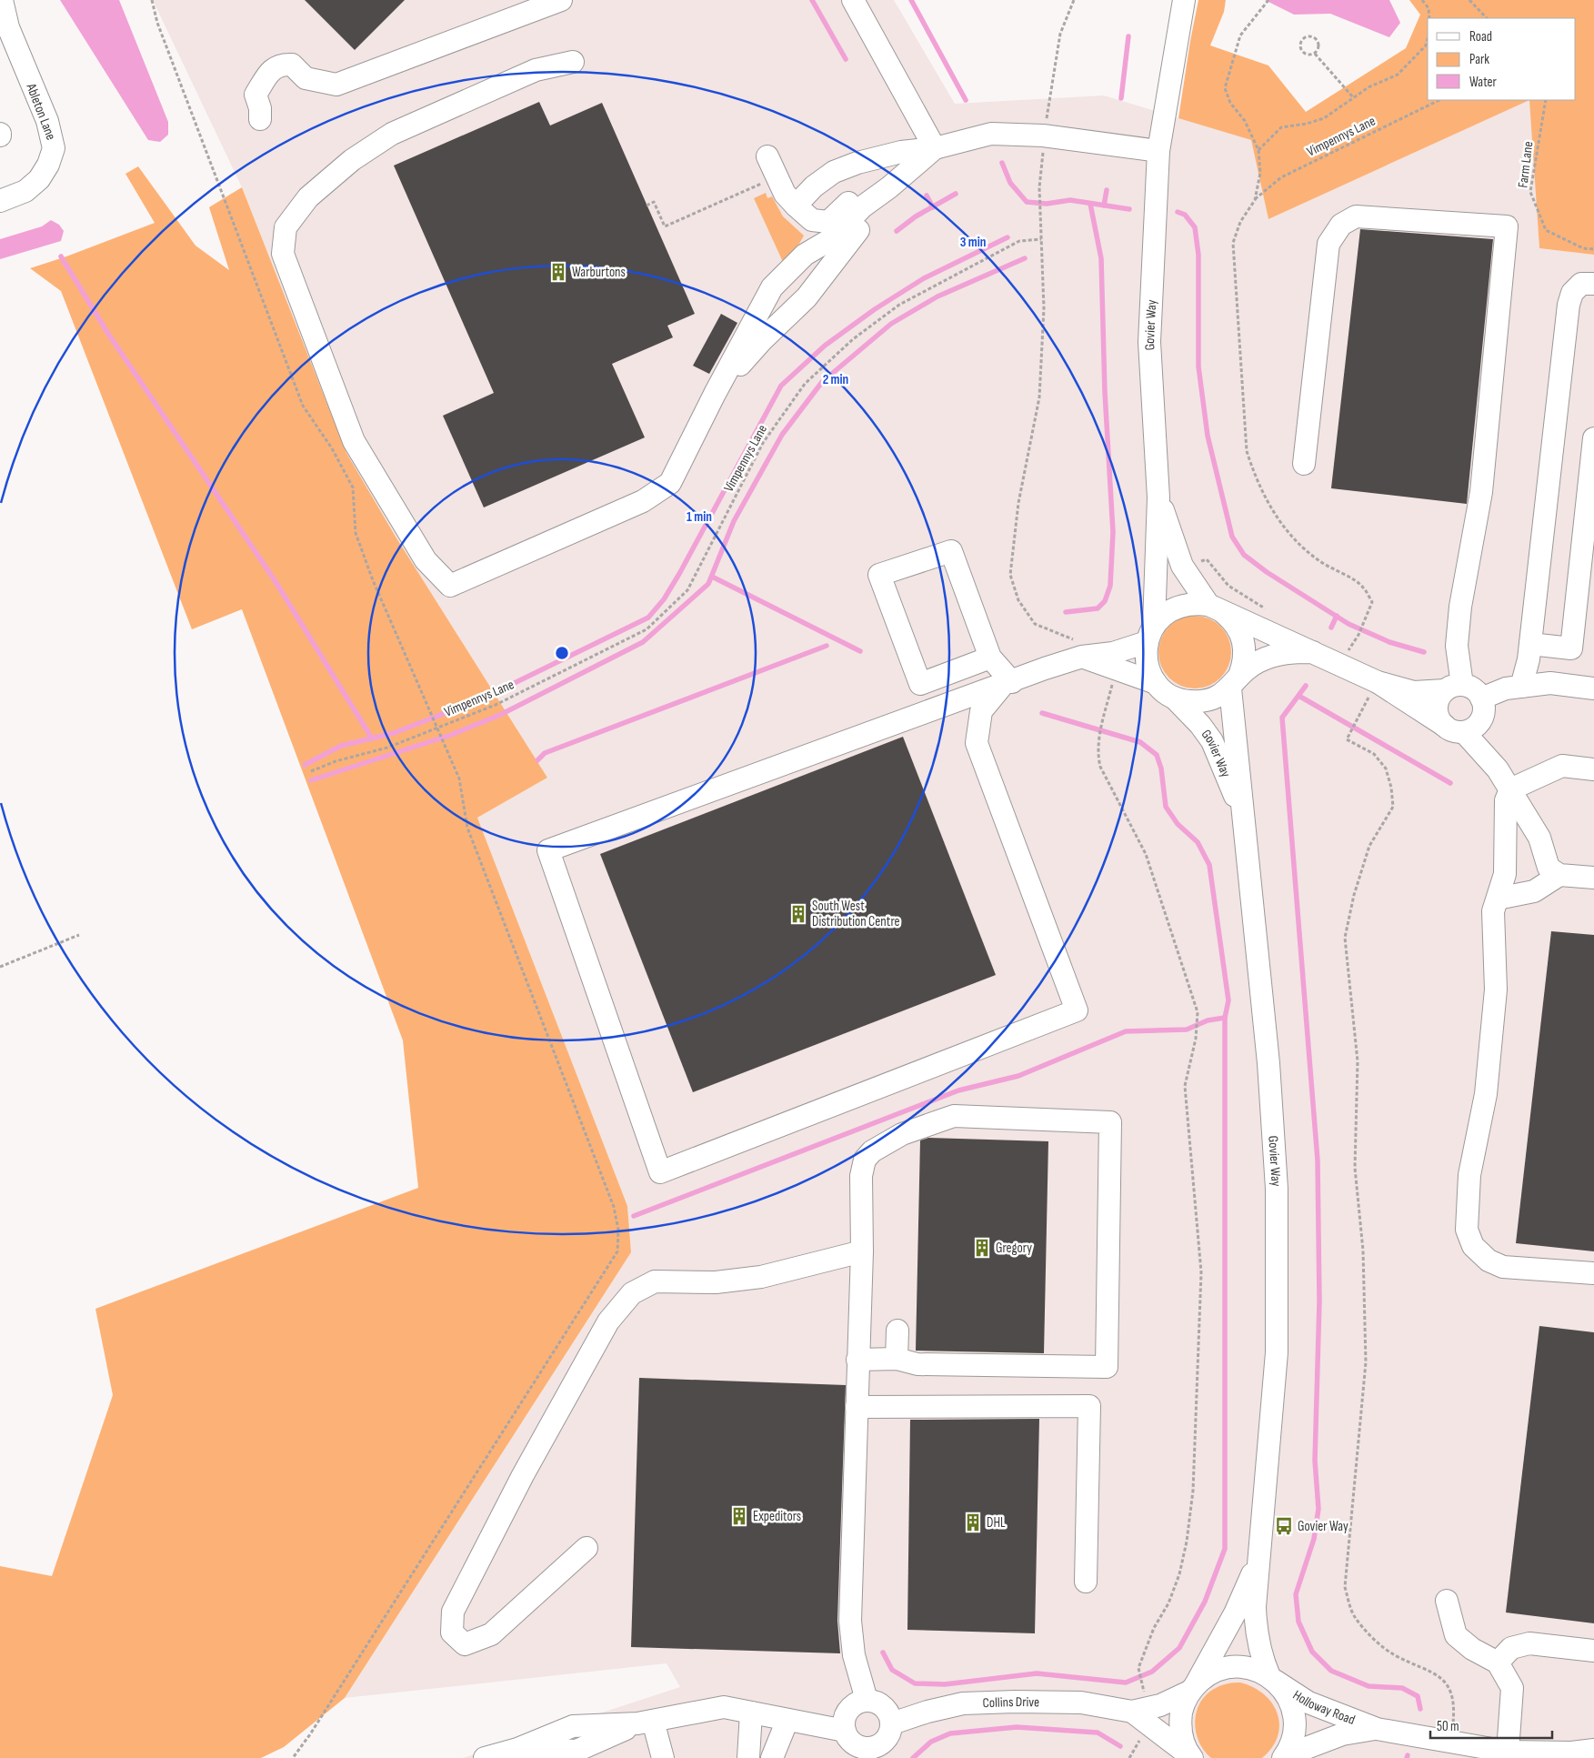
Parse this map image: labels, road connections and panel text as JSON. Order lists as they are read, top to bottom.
{
  "streets": {
    "street": [
      "Ableton Lane",
      "Govier Way",
      "Collins Drive",
      "Holloway Road"
    ],
    "path": ["Vimpennys Lane", "Farm Lane"]
  },
  "crossings": [
    ["Govier Way", "Collins Drive"],
    ["Govier Way", "Holloway Road"],
    ["Collins Drive", "Holloway Road"]
  ],
  "places": {
    "building": [
      "Warburtons",
      "South West Distribution Centre",
      "Gregory",
      "Expeditors",
      "DHL"
    ],
    "bus stop": ["Govier Way"]
  },
  "legend": ["Road", "Park", "Water"],
  "scale_bar": "50 m",
  "rings": ["3 min", "2 min", "1 min"]
}
